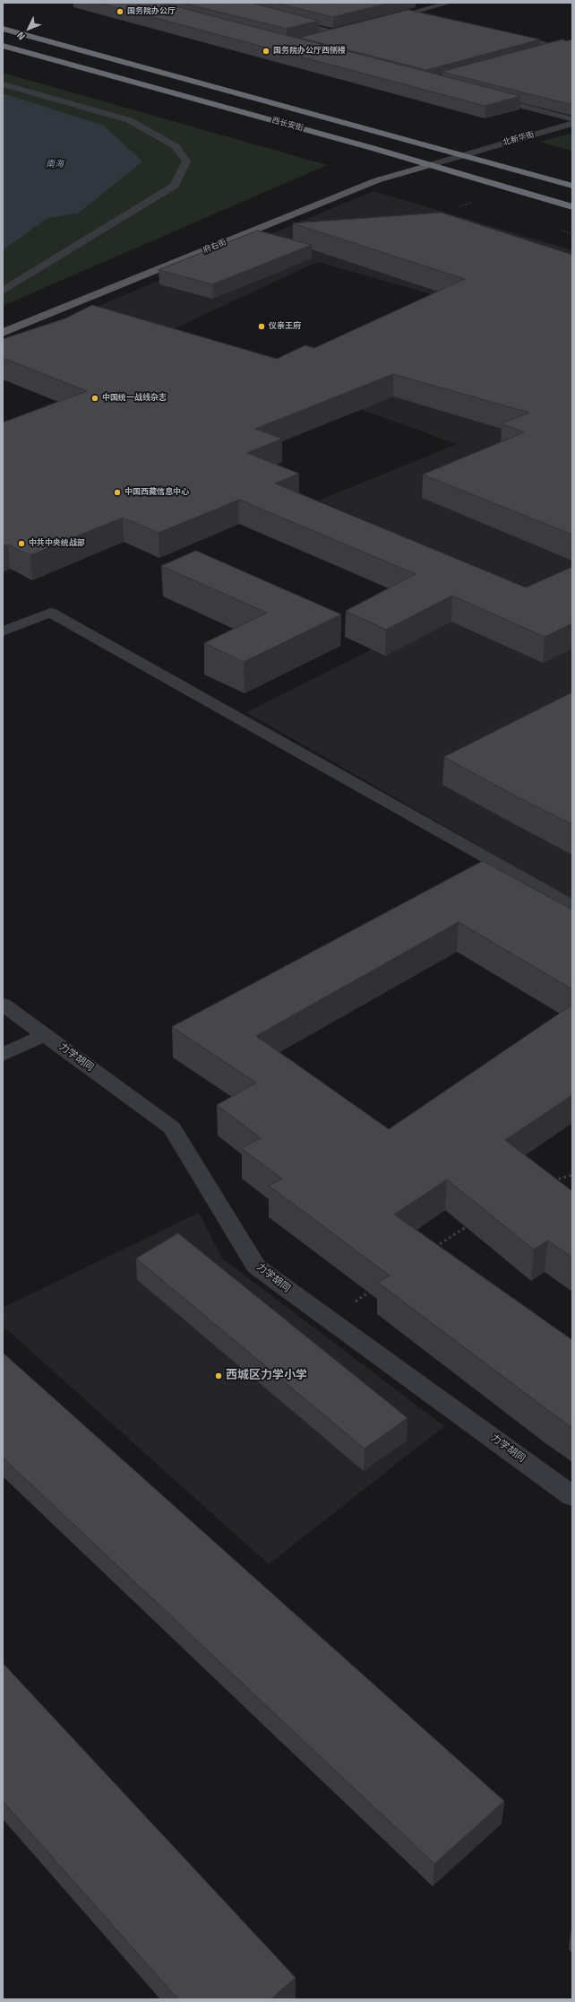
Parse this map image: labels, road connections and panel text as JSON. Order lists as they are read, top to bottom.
{
  "streets": {
    "highway": ["西长安街"],
    "main road": ["府右街"],
    "street": ["北新华街", "力学胡同"]
  },
  "crossings": [
    ["西长安街", "北新华街"],
    ["西长安街", "府右街"],
    ["北新华街", "府右街"]
  ],
  "water": ["南海"],
  "places": [
    "国务院办公厅",
    "国务院办公厅西侧楼",
    "仪亲王府",
    "中国统一战线杂志",
    "中国西藏信息中心",
    "中共中央统战部",
    "西城区力学小学"
  ],
  "north": "bottom left"
}
